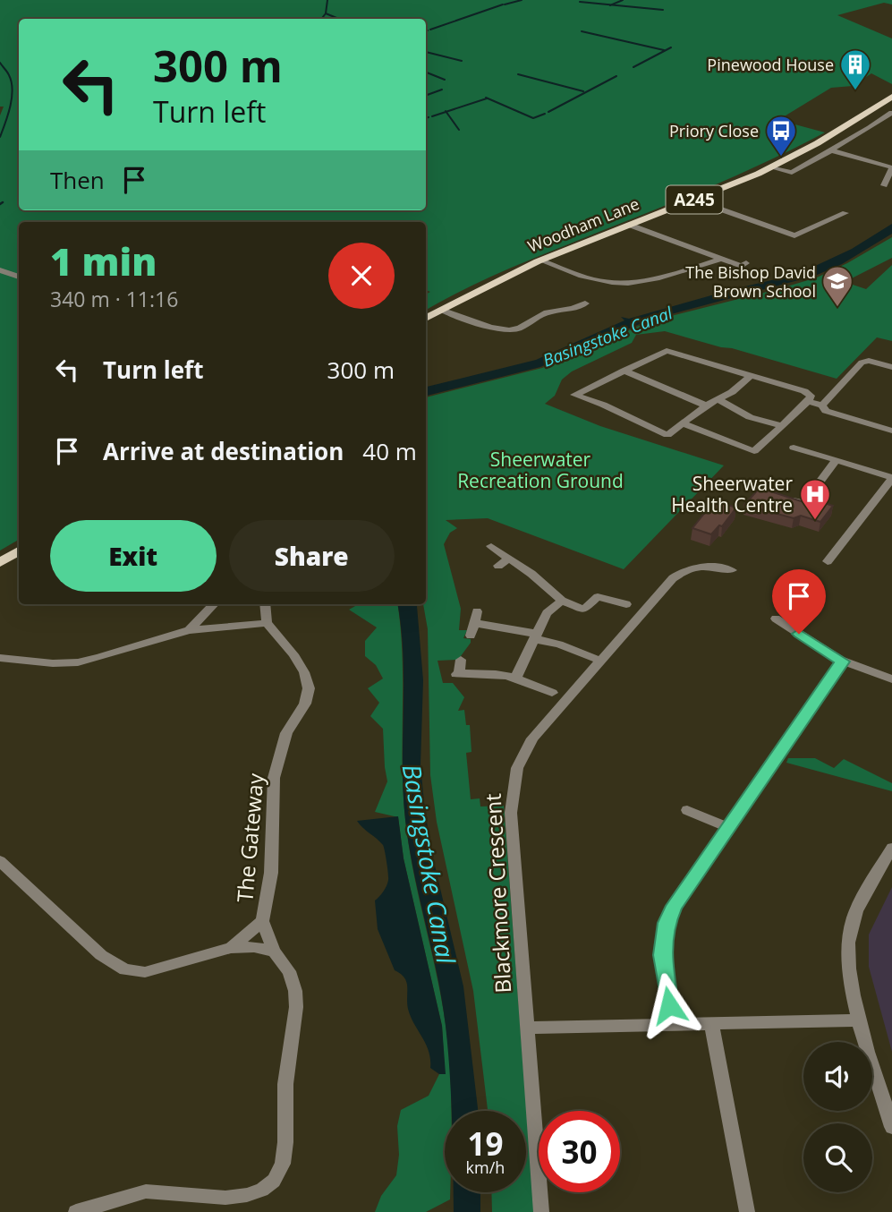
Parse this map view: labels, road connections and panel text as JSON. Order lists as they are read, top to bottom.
{
  "streets": {
    "main road": ["A245", "Woodham Lane"],
    "street": ["The Gateway", "Blackmore Crescent"]
  },
  "water": ["Basingstoke Canal"],
  "parks": ["Sheerwater Recreation Ground"],
  "places": {
    "building": ["Pinewood House"],
    "bus stop": ["Priory Close"],
    "school or university": ["The Bishop David Brown School"],
    "hospital": ["Sheerwater Health Centre"]
  },
  "page": {
    "turn": ["300 m", "Turn left"],
    "then": "Then",
    "heading": ["1 min", "340 m · 11:16"],
    "list": [
      {
        "name": "Turn left",
        "value": "300 m"
      },
      {
        "name": "Arrive at destination",
        "value": "40 m"
      }
    ],
    "buttons": ["Exit", "Share"],
    "speed": "19 km/h",
    "limit": "30"
  }
}
